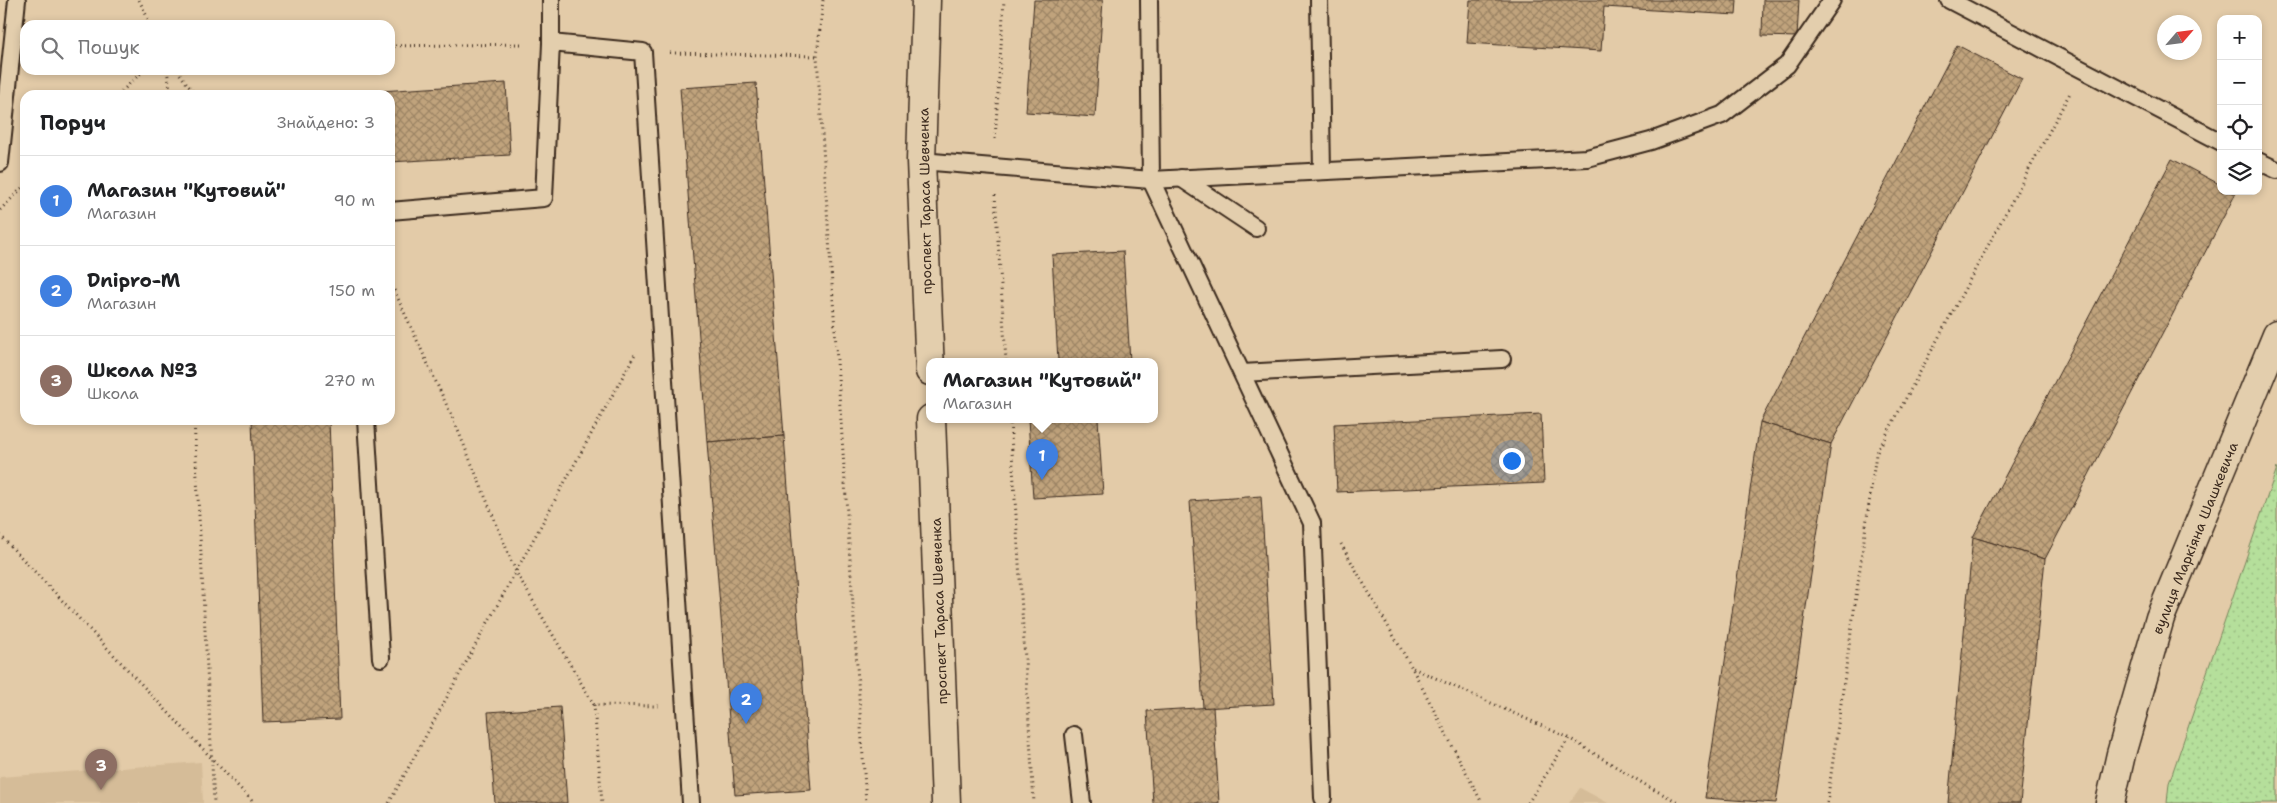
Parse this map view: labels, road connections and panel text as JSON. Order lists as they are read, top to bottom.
{
  "streets": {
    "street": ["проспект Тараса Шевченка", "вулиця Маркіяна Шашкевича"]
  },
  "north": "top right",
  "page": {
    "map_buttons": ["+", "−"],
    "search": "Пошук",
    "heading": ["Поруч", "Знайдено: 3"],
    "list": [
      {
        "mark": "1",
        "name": "Магазин \"Кутовий\"",
        "note": "Магазин",
        "value": "90 m"
      },
      {
        "mark": "2",
        "name": "Dnipro-M",
        "note": "Магазин",
        "value": "150 m"
      },
      {
        "mark": "3",
        "name": "Школа №3",
        "note": "Школа",
        "value": "270 m"
      }
    ],
    "popup": ["Магазин \"Кутовий\"", "Магазин"],
    "pins": ["1", "2", "3"]
  }
}
